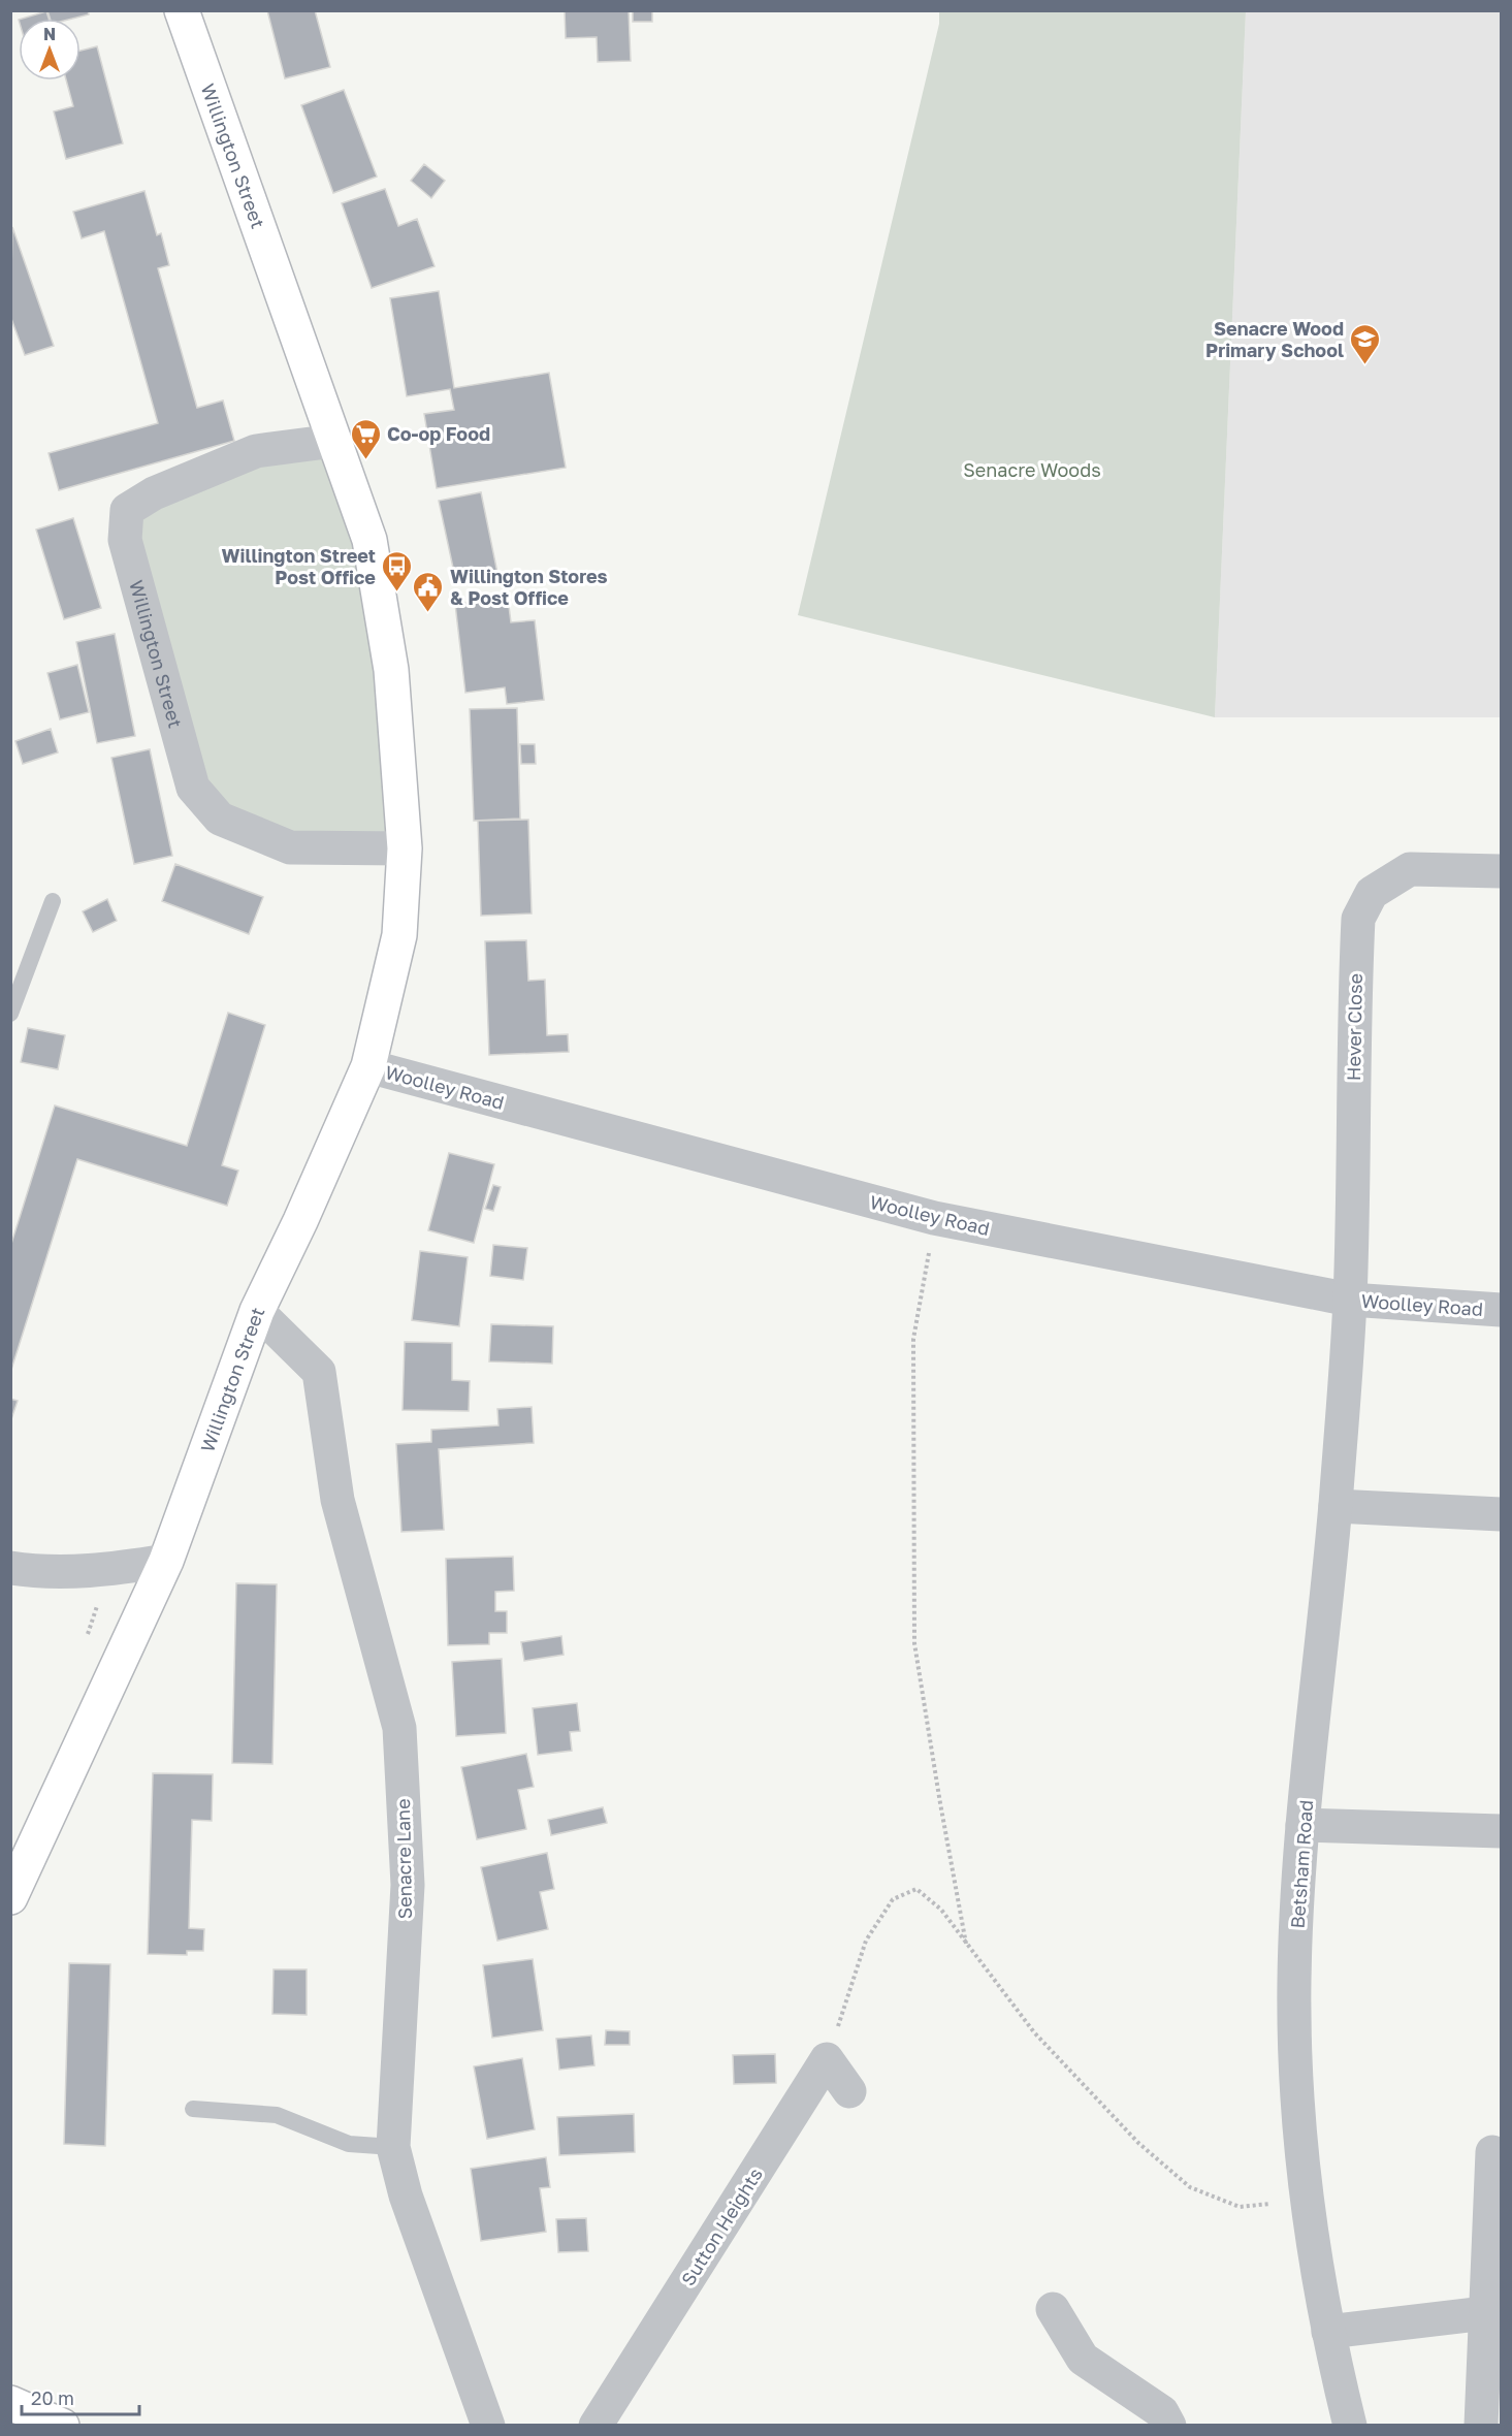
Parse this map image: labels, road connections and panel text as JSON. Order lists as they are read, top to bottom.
{
  "streets": {
    "street": [
      "Willington Street",
      "Hever Close",
      "Woolley Road",
      "Senacre Lane",
      "Betsham Road",
      "Sutton Heights"
    ]
  },
  "crossings": [
    ["Willington Street", "Woolley Road"],
    ["Willington Street", "Senacre Lane"],
    ["Hever Close", "Woolley Road"],
    ["Hever Close", "Betsham Road"],
    ["Woolley Road", "Betsham Road"]
  ],
  "parks": ["Senacre Woods"],
  "places": {
    "school or university": ["Senacre Wood Primary School"],
    "supermarket": ["Co-op Food"],
    "bus stop": ["Willington Street Post Office"],
    "public building": ["Willington Stores & Post Office"]
  },
  "scale_bar": "20 m",
  "north": "top"
}
